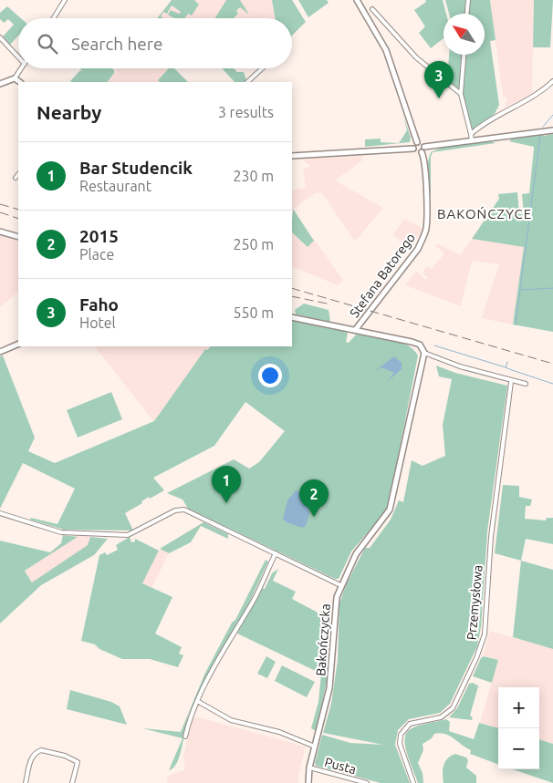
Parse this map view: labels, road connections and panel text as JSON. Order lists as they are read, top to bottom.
{
  "streets": {
    "street": [
      "Stefana Batorego",
      "Przemysłowa",
      "Bakończycka",
      "Pusta"
    ]
  },
  "crossings": [
    ["Bakończycka", "Pusta"]
  ],
  "districts": ["BAKOŃCZYCE"],
  "north": "top left",
  "page": {
    "search": "Search here",
    "pins": ["3", "1", "2"],
    "heading": ["Nearby", "3 results"],
    "list": [
      {
        "mark": "1",
        "name": "Bar Studencik",
        "note": "Restaurant",
        "value": "230 m"
      },
      {
        "mark": "2",
        "name": "2015",
        "note": "Place",
        "value": "250 m"
      },
      {
        "mark": "3",
        "name": "Faho",
        "note": "Hotel",
        "value": "550 m"
      }
    ],
    "map_buttons": ["+", "−"]
  }
}
